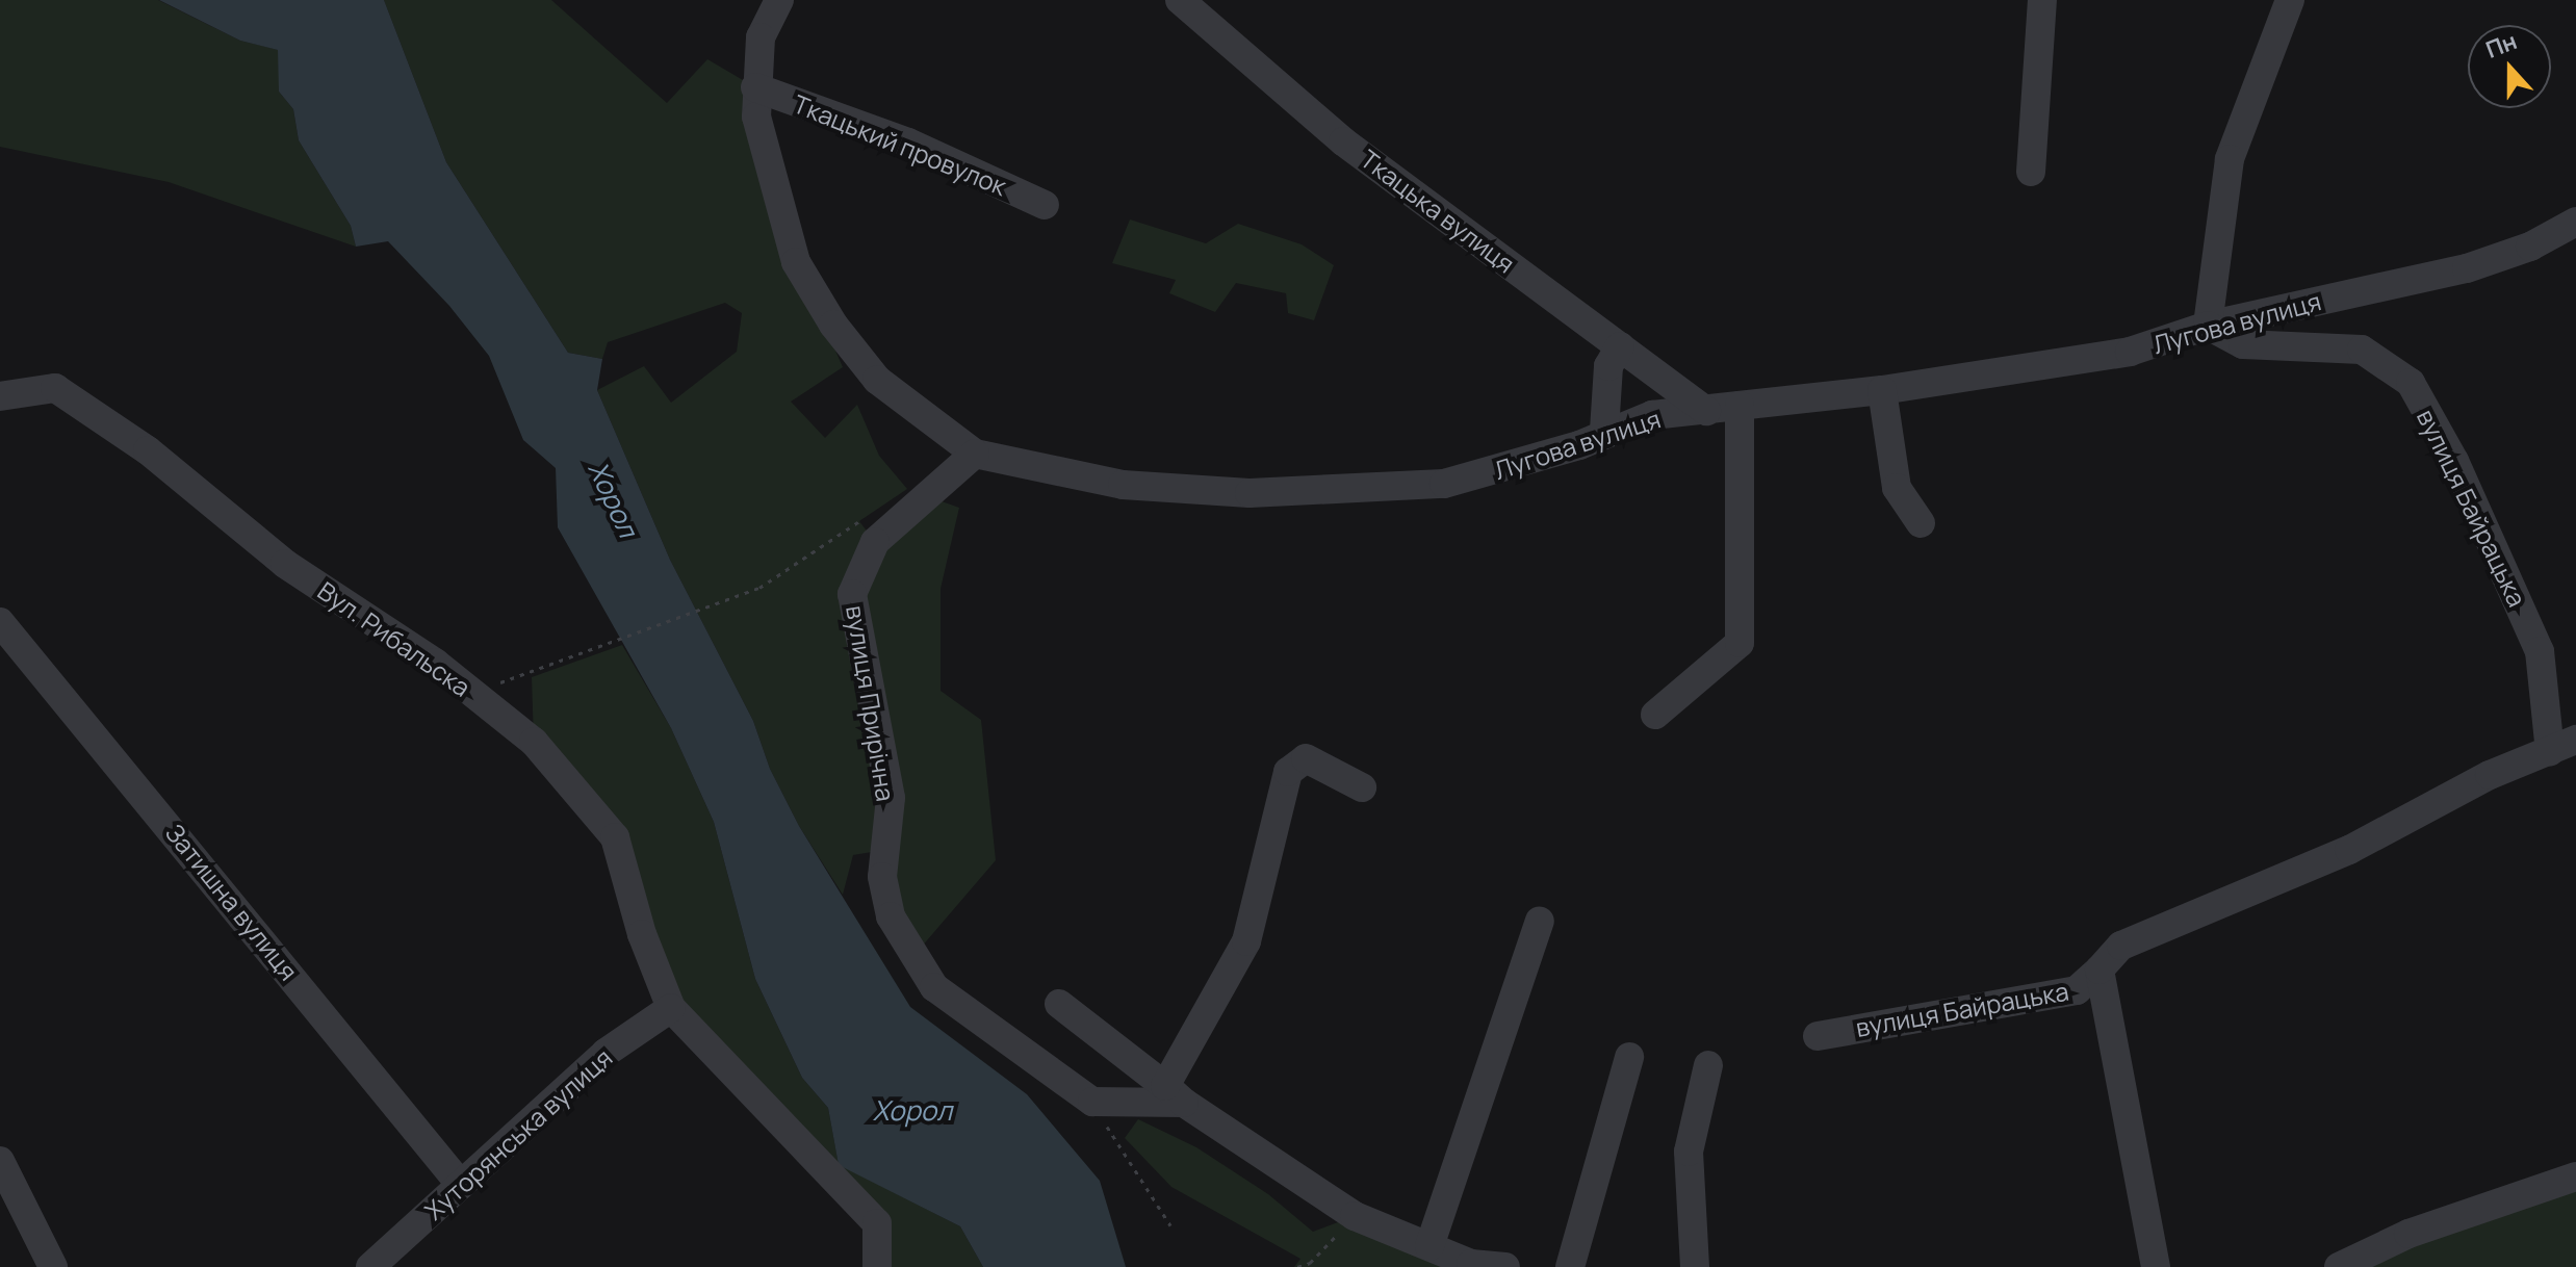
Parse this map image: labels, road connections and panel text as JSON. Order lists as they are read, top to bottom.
{
  "streets": {
    "street": [
      "Ткацький провулок",
      "Ткацька вулиця",
      "Лугова вулиця",
      "вулиця Байрацька",
      "Вул. Рибальска",
      "вулиця Прирічна",
      "Затишна вулиця",
      "Хуторянська вулиця"
    ]
  },
  "crossings": [
    ["Ткацький провулок", "Лугова вулиця"],
    ["Ткацька вулиця", "Лугова вулиця"],
    ["Лугова вулиця", "вулиця Байрацька"],
    ["Лугова вулиця", "вулиця Прирічна"],
    ["Вул. Рибальска", "Хуторянська вулиця"],
    ["Затишна вулиця", "Хуторянська вулиця"]
  ],
  "water": ["Хорол"],
  "north": "top"
}
